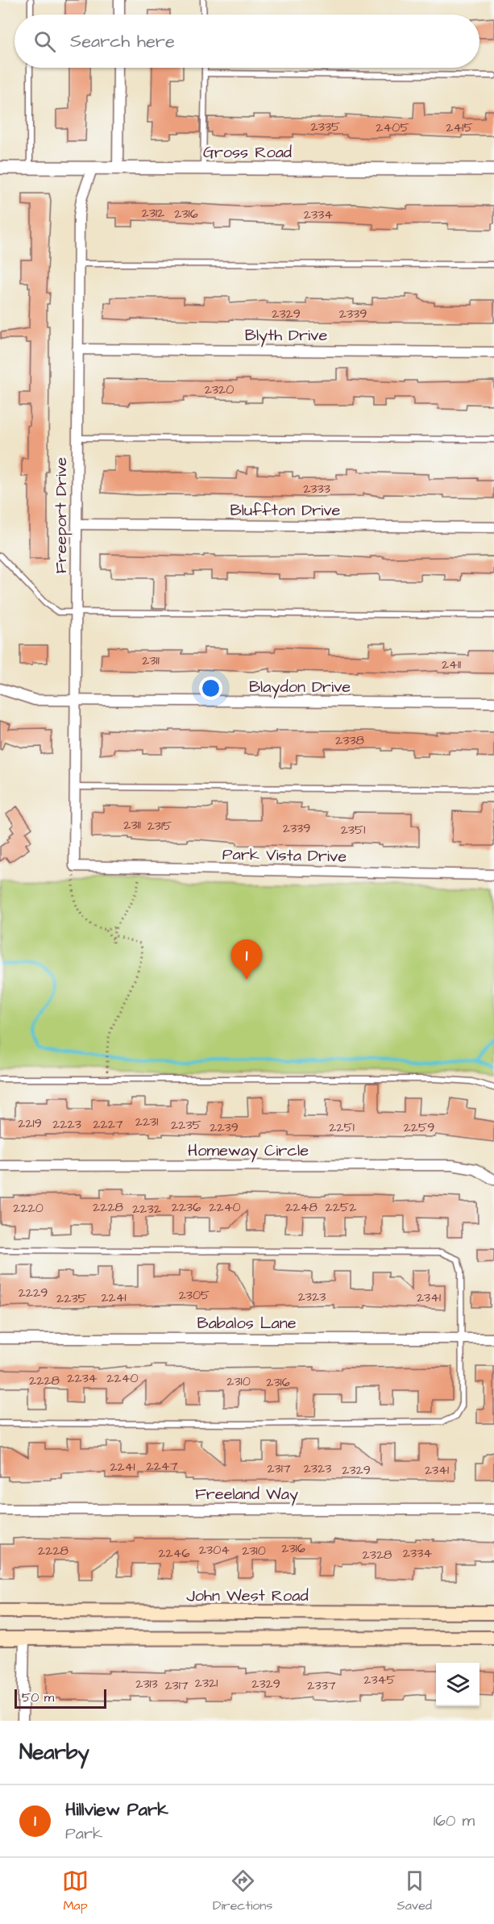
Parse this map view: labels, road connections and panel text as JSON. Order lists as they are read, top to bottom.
{
  "streets": {
    "main road": ["John West Road"],
    "street": [
      "Gross Road",
      "Blyth Drive",
      "Bluffton Drive",
      "Freeport Drive",
      "Blaydon Drive",
      "Park Vista Drive",
      "Homeway Circle",
      "Babalos Lane",
      "Freeland Way"
    ]
  },
  "crossings": [
    ["Gross Road", "Freeport Drive"],
    ["Blyth Drive", "Freeport Drive"],
    ["Bluffton Drive", "Freeport Drive"],
    ["Freeport Drive", "Blaydon Drive"],
    ["Freeport Drive", "Park Vista Drive"]
  ],
  "house_numbers": [
    "2335",
    "2405",
    "2415",
    "2312",
    "2316",
    "2334",
    "2329",
    "2339",
    "2320",
    "2333",
    "2311",
    "2411",
    "2338",
    "2311",
    "2315",
    "2339",
    "2351",
    "2231",
    "2219",
    "2223",
    "2227",
    "2235",
    "2239",
    "2251",
    "2259",
    "2228",
    "2236",
    "2240",
    "2248",
    "2252",
    "2220",
    "2232",
    "2229",
    "2305",
    "2323",
    "2241",
    "2341",
    "2235",
    "2234",
    "2240",
    "2228",
    "2310",
    "2316",
    "2247",
    "2241",
    "2317",
    "2323",
    "2329",
    "2341",
    "2316",
    "2304",
    "2228",
    "2310",
    "2246",
    "2334",
    "2328",
    "2345",
    "2321",
    "2313",
    "2329",
    "2317",
    "2337"
  ],
  "scale_bar": "50 m",
  "page": {
    "search": "Search here",
    "pins": "1",
    "scale": "50 m",
    "heading": "Nearby",
    "list": [
      {
        "mark": "1",
        "name": "Hillview Park",
        "note": "Park",
        "value": "160 m"
      }
    ],
    "nav": ["Map", "Directions", "Saved"]
  }
}
